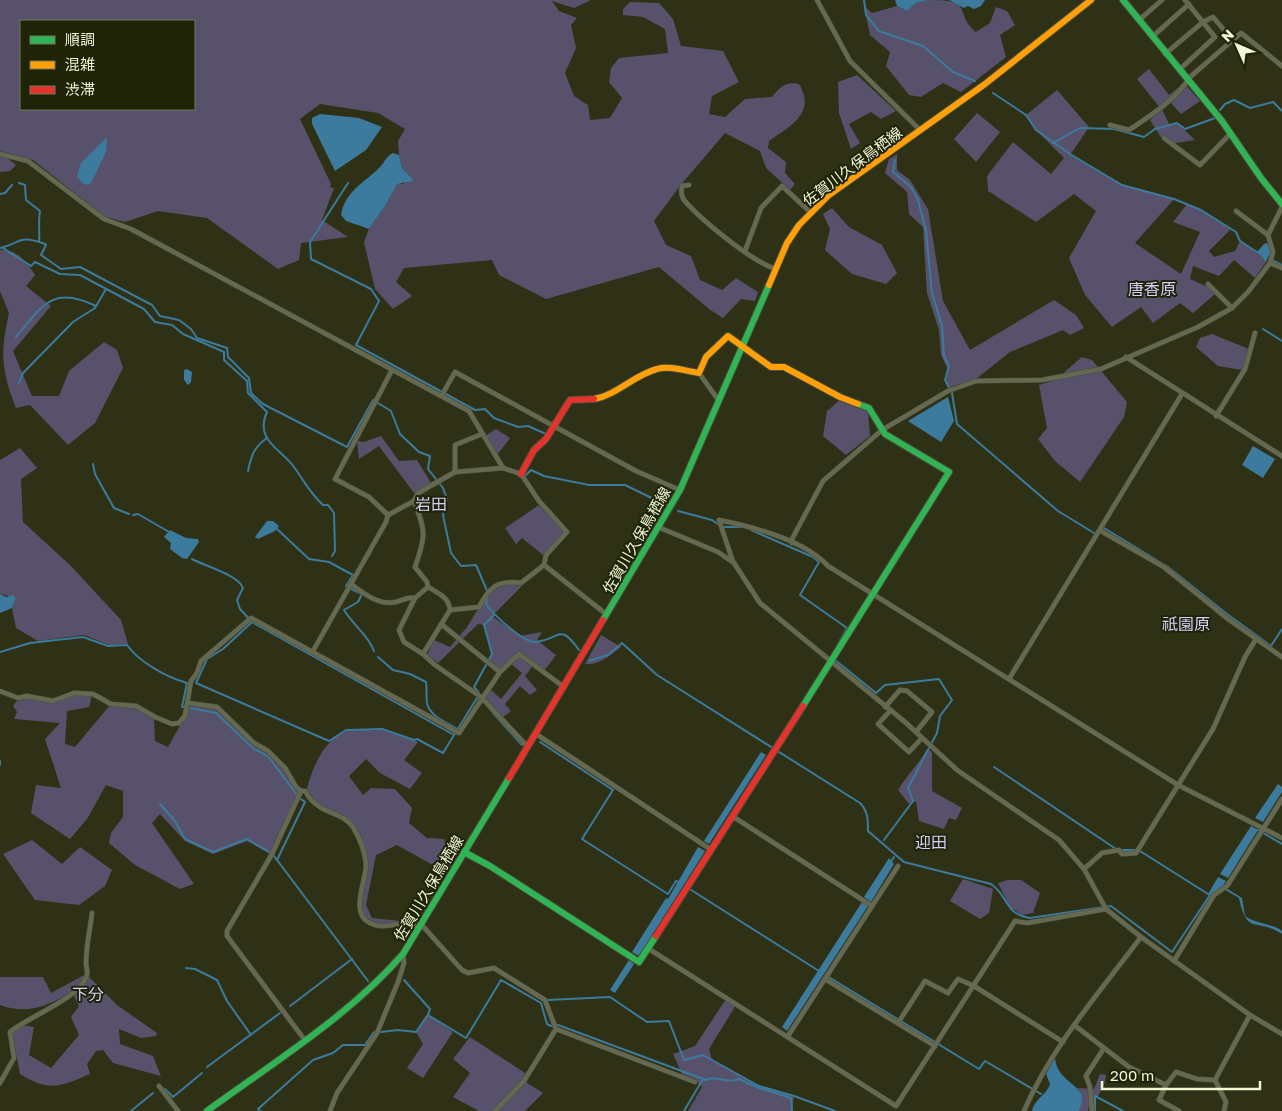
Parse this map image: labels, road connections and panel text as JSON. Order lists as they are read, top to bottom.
{
  "streets": {
    "street": ["佐賀川久保鳥栖線"]
  },
  "districts": [
    "唐香原",
    "岩田",
    "祇園原",
    "迎田",
    "下分"
  ],
  "legend": ["順調", "混雑", "渋滞"],
  "scale_bar": "200 m",
  "north": "top left"
}
